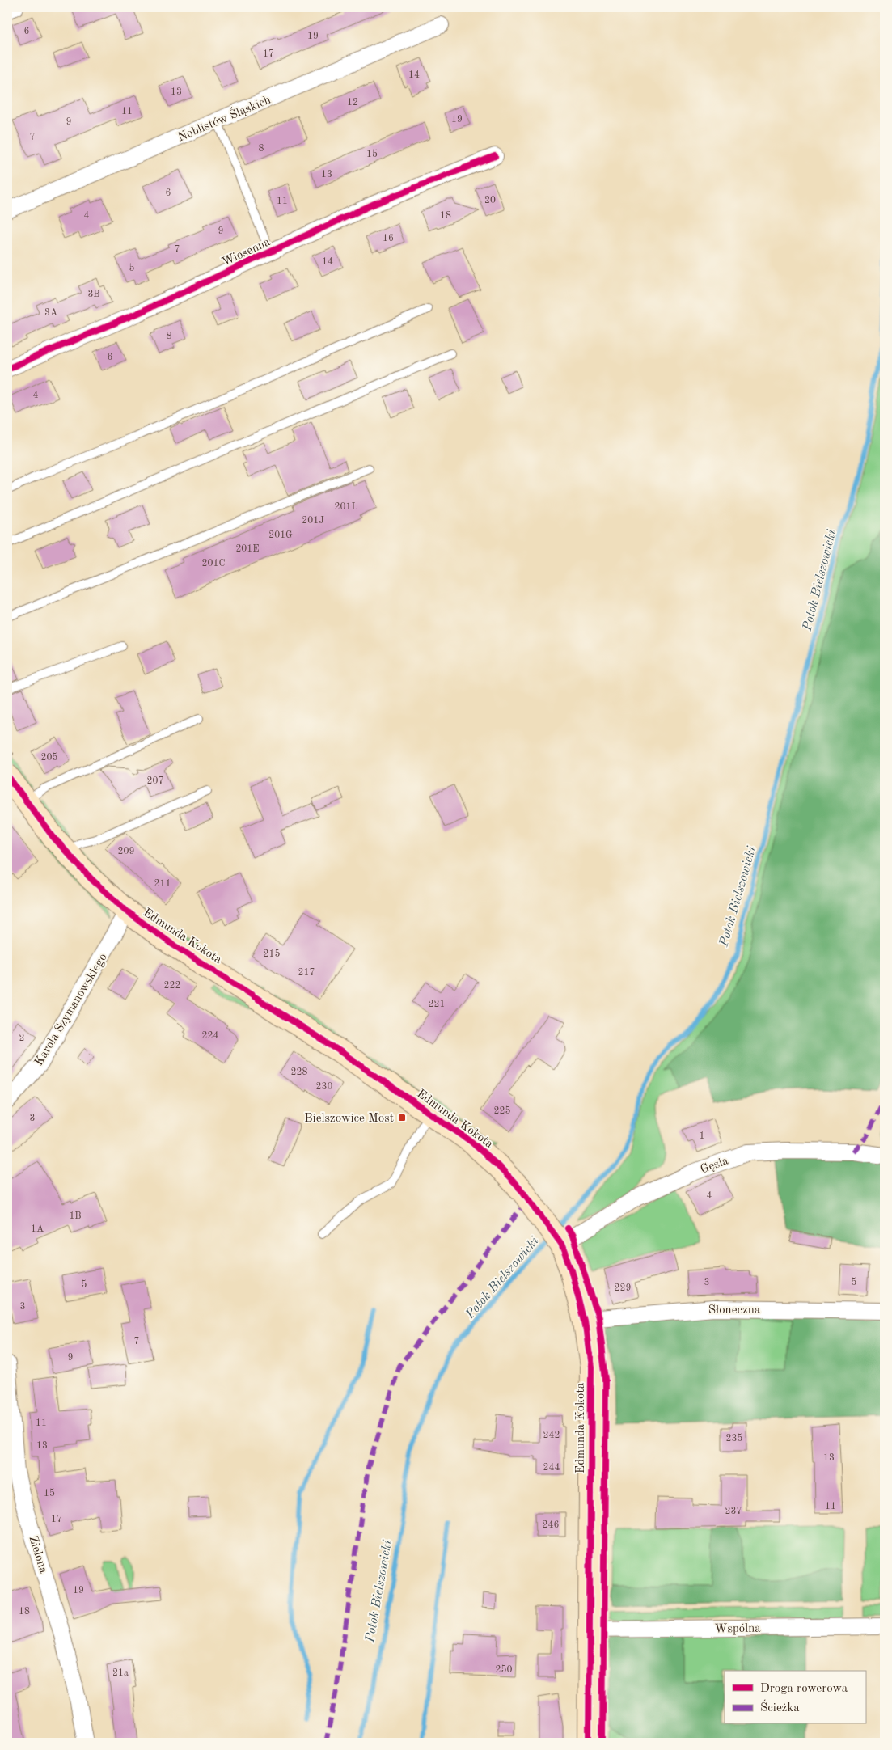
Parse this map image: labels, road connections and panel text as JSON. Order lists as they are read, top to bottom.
{
  "streets": {
    "street": [
      "Noblistów Śląskich",
      "Wiosenna",
      "Edmunda Kokota",
      "Karola Szymanowskiego",
      "Gęsia",
      "Słoneczna",
      "Zielona",
      "Wspólna"
    ]
  },
  "crossings": [
    ["Edmunda Kokota", "Karola Szymanowskiego"],
    ["Edmunda Kokota", "Gęsia"],
    ["Edmunda Kokota", "Słoneczna"],
    ["Edmunda Kokota", "Wspólna"]
  ],
  "water": ["Potok Bielszowicki"],
  "places": {
    "transit": ["Bielszowice Most"]
  },
  "house_numbers": [
    "6",
    "19",
    "17",
    "14",
    "13",
    "12",
    "11",
    "19",
    "9",
    "7",
    "8",
    "15",
    "13",
    "6",
    "20",
    "11",
    "4",
    "18",
    "9",
    "16",
    "7",
    "14",
    "5",
    "3B",
    "3A",
    "8",
    "6",
    "4",
    "201L",
    "201J",
    "201G",
    "201E",
    "201C",
    "205",
    "207",
    "209",
    "211",
    "215",
    "217",
    "222",
    "221",
    "224",
    "2",
    "228",
    "230",
    "225",
    "3",
    "1",
    "4",
    "1B",
    "1A",
    "3",
    "5",
    "5",
    "229",
    "3",
    "7",
    "9",
    "11",
    "242",
    "235",
    "13",
    "13",
    "244",
    "15",
    "11",
    "237",
    "17",
    "246",
    "19",
    "18",
    "250",
    "21a"
  ],
  "legend": ["Droga rowerowa", "Ścieżka"]
}
